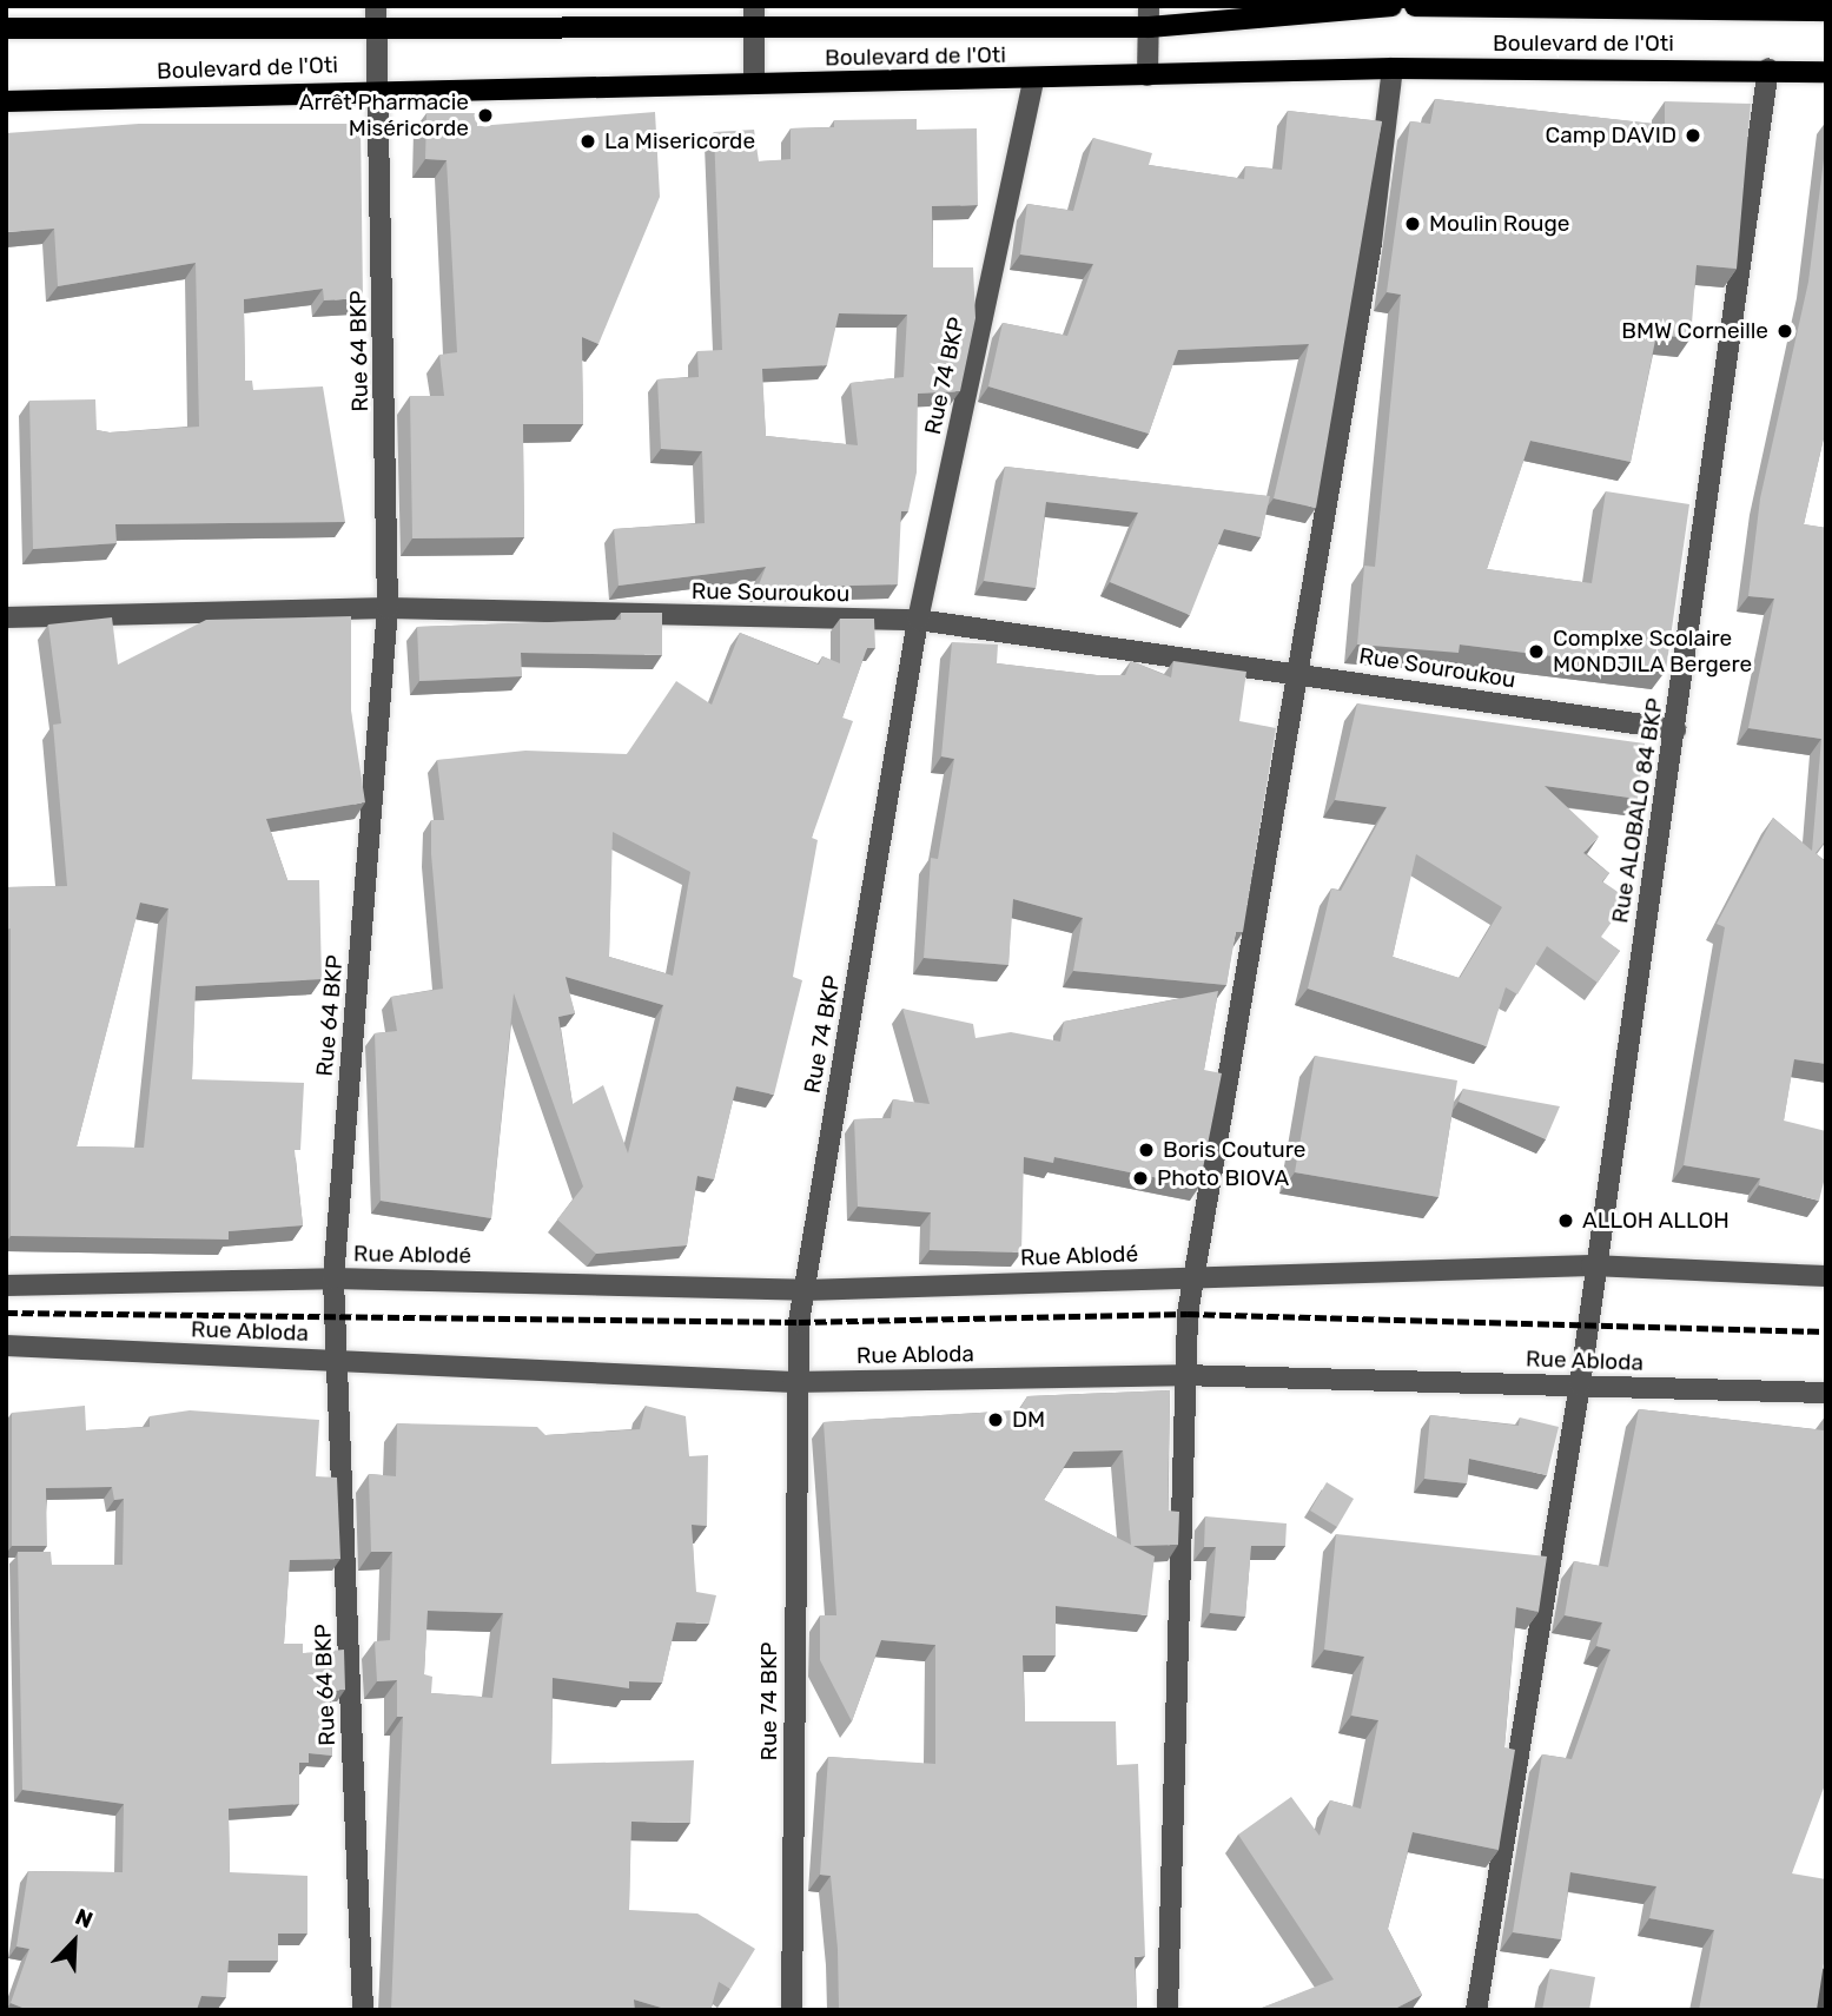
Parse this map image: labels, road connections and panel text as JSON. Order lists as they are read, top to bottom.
{
  "streets": {
    "main road": ["Boulevard de l'Oti"],
    "street": [
      "Rue 64 BKP",
      "Rue 74 BKP",
      "Rue Souroukou",
      "Rue ALOBALO 84 BKP",
      "Rue Ablodé",
      "Rue Abloda"
    ]
  },
  "crossings": [
    ["Boulevard de l'Oti", "Rue 64 BKP"],
    ["Boulevard de l'Oti", "Rue 74 BKP"],
    ["Boulevard de l'Oti", "Rue ALOBALO 84 BKP"],
    ["Rue 64 BKP", "Rue Souroukou"],
    ["Rue 64 BKP", "Rue Ablodé"],
    ["Rue 64 BKP", "Rue Abloda"],
    ["Rue 74 BKP", "Rue Souroukou"],
    ["Rue 74 BKP", "Rue Ablodé"],
    ["Rue 74 BKP", "Rue Abloda"],
    ["Rue Souroukou", "Rue ALOBALO 84 BKP"],
    ["Rue ALOBALO 84 BKP", "Rue Ablodé"],
    ["Rue ALOBALO 84 BKP", "Rue Abloda"]
  ],
  "places": [
    "Arrêt Pharmacie Miséricorde",
    "Camp DAVID",
    "La Misericorde",
    "Moulin Rouge",
    "BMW Corneille",
    "Complxe Scolaire MONDJILA Bergere",
    "Boris Couture",
    "Photo BIOVA",
    "ALLOH ALLOH",
    "DM"
  ],
  "north": "top right"
}
